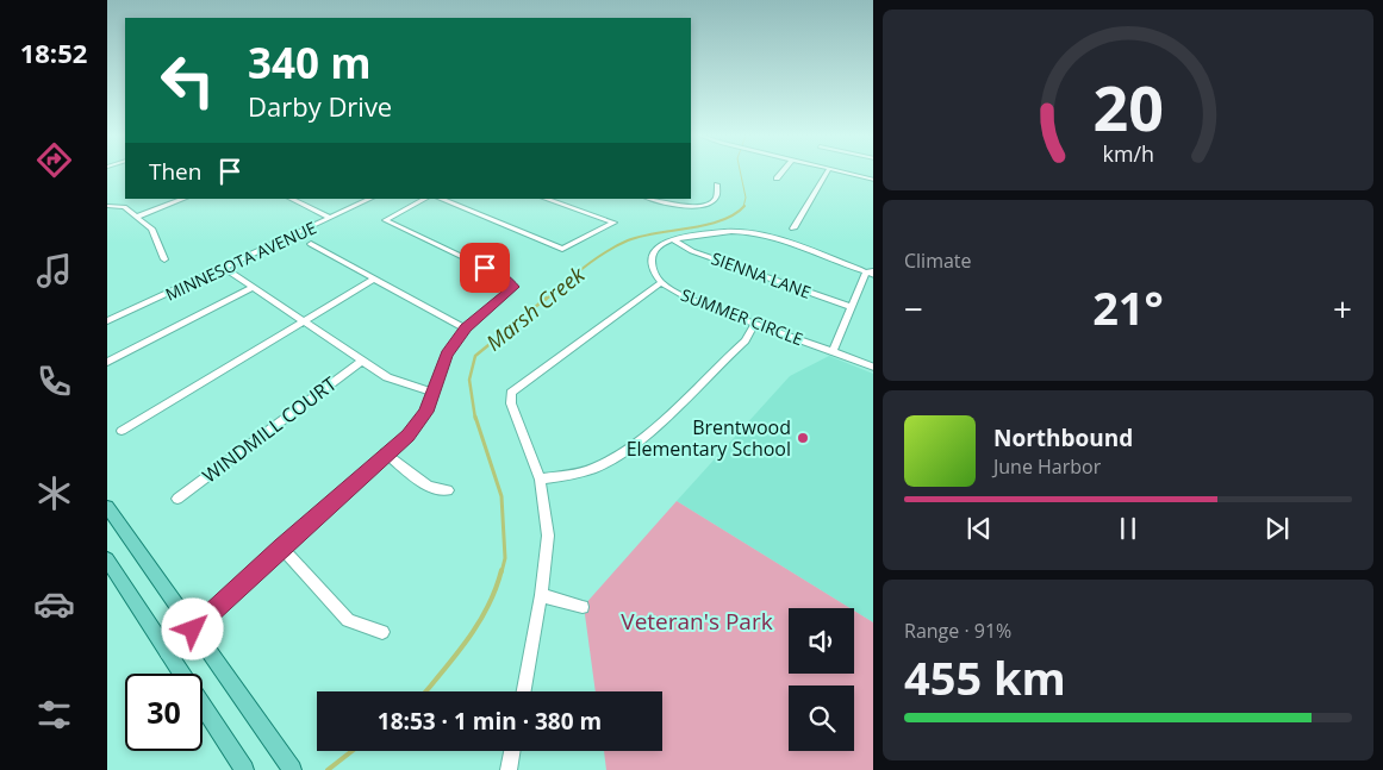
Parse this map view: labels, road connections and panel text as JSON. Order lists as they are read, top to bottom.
{
  "streets": {
    "street": [
      "MINNESOTA AVENUE",
      "SIENNA LANE",
      "SUMMER CIRCLE",
      "WINDMILL COURT"
    ]
  },
  "crossings": [
    ["SIENNA LANE", "SUMMER CIRCLE"]
  ],
  "water": ["Marsh Creek"],
  "parks": ["Veteran's Park"],
  "places": ["Brentwood Elementary School"],
  "page": {
    "tabs": "18:52",
    "turn": ["340 m", "Darby Drive"],
    "then": "Then",
    "tile": [
      "Climate",
      ["Range · 91%", "455 km"]
    ],
    "heat": ["−", "21°", "+"],
    "song": ["Northbound", "June Harbor"],
    "limit": "30",
    "trip": "18:53 · 1 min · 380 m",
    "gauge": ["20", "km/h"]
  }
}
